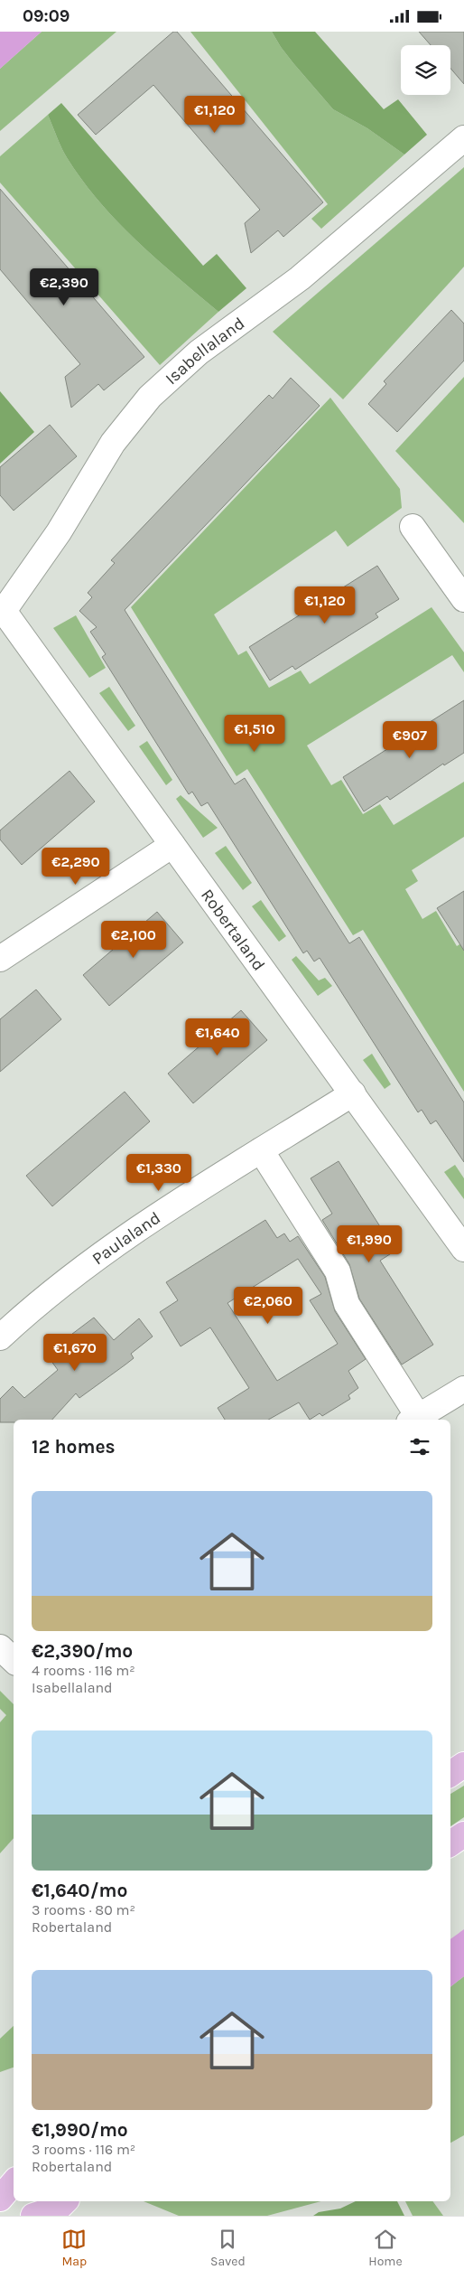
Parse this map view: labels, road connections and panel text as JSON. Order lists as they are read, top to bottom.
{
  "streets": {
    "street": ["Isabellaland", "Robertaland", "Paulaland"]
  },
  "crossings": [
    ["Isabellaland", "Robertaland"],
    ["Robertaland", "Paulaland"]
  ],
  "page": {
    "status": "09:09",
    "price": [
      "€1,120",
      "€2,390",
      "€1,120",
      "€1,510",
      "€907",
      "€2,290",
      "€2,100",
      "€1,640",
      "€1,330",
      "€1,990",
      "€2,060",
      "€1,670"
    ],
    "heading": "12 homes",
    "list": [
      {
        "name": "€2,390/mo",
        "note": "4 rooms · 116 m² · Isabellaland"
      },
      {
        "name": "€1,640/mo",
        "note": "3 rooms · 80 m² · Robertaland"
      },
      {
        "name": "€1,990/mo",
        "note": "3 rooms · 116 m² · Robertaland"
      }
    ],
    "tabs": ["Map", "Saved", "Home"]
  }
}
